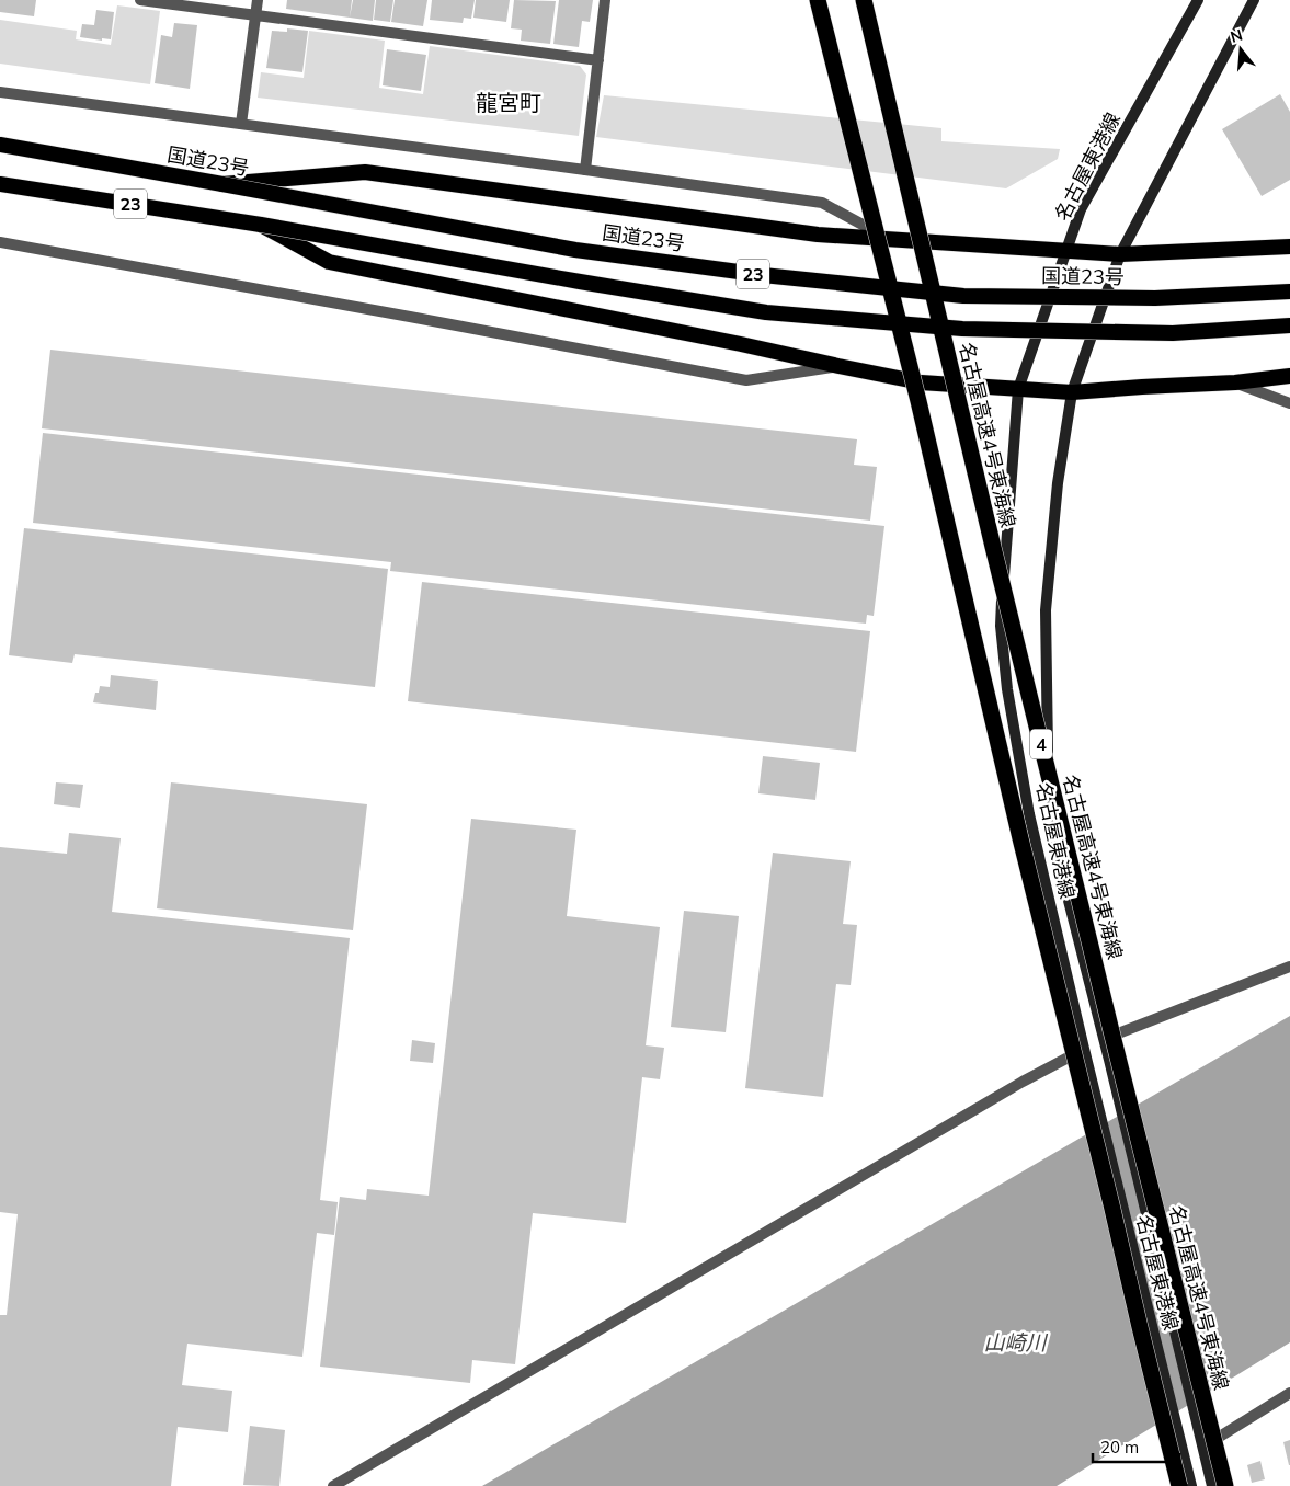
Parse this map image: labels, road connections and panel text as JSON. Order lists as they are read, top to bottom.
{
  "streets": {
    "highway": [
      "国道23号",
      "23",
      "名古屋高速4号東海線",
      "4"
    ],
    "main road": ["名古屋東港線"]
  },
  "districts": ["龍宮町"],
  "water": ["山崎川"],
  "scale_bar": "20 m",
  "north": "top"
}
